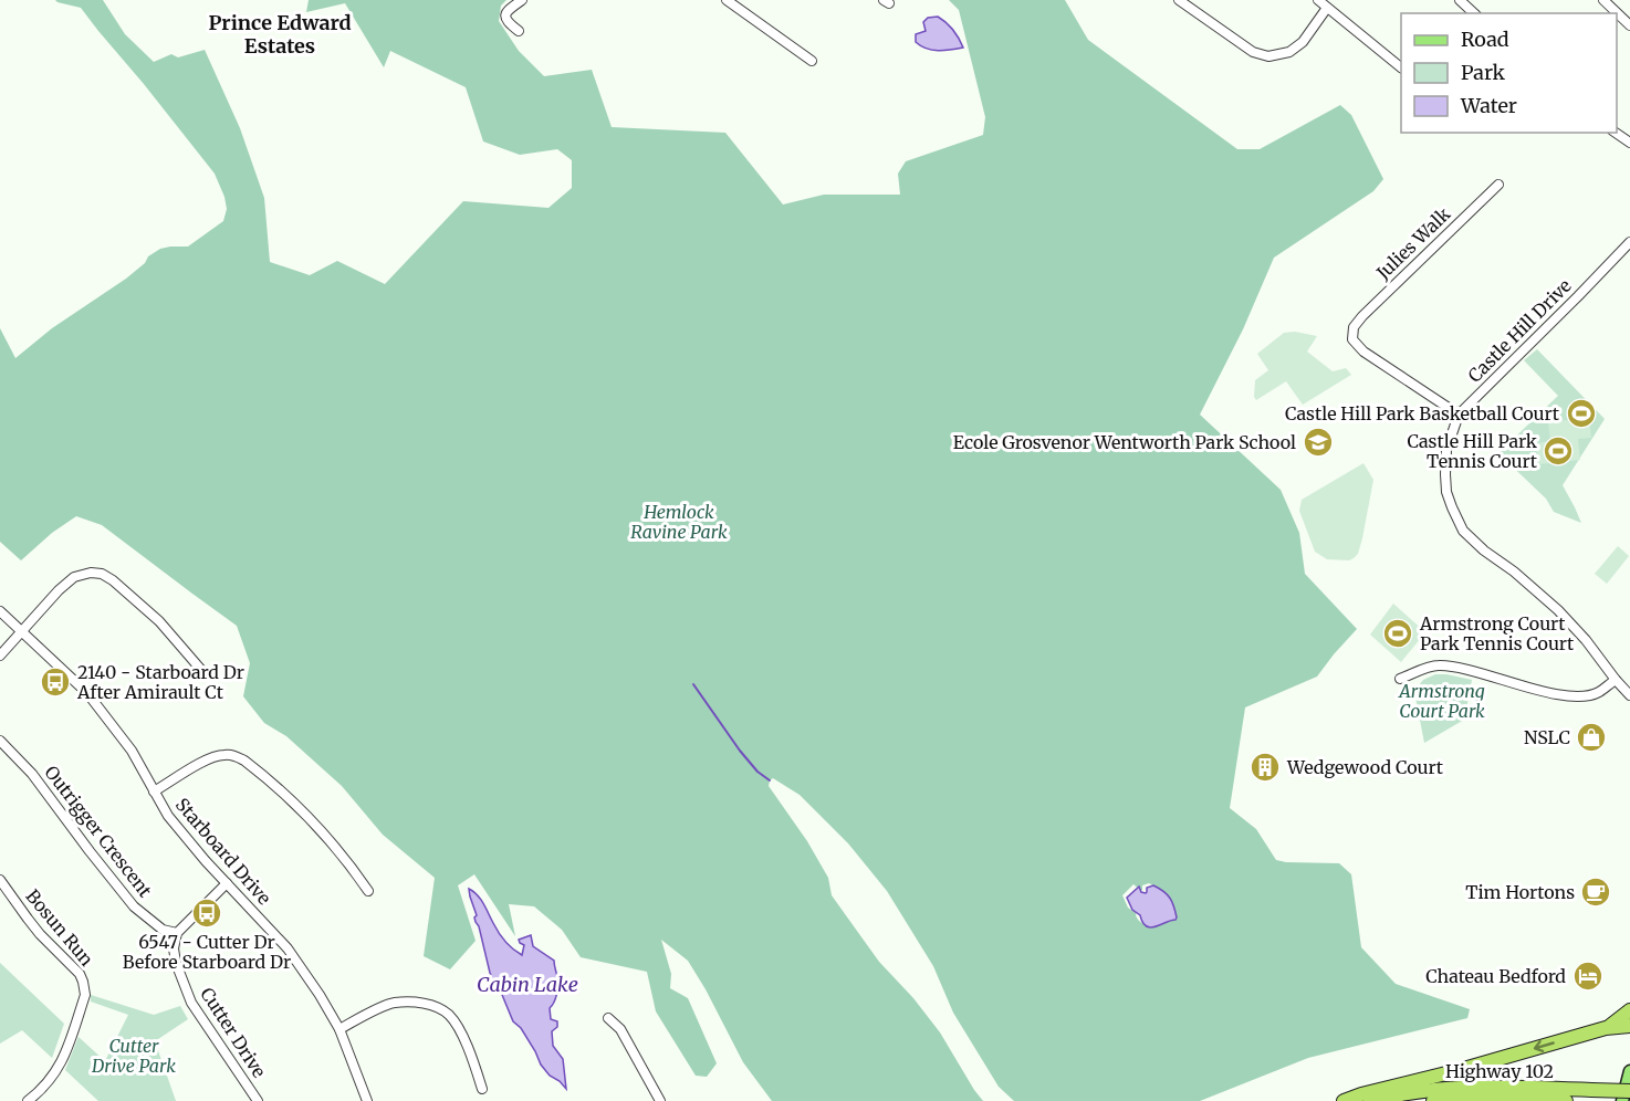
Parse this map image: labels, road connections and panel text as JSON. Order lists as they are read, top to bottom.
{
  "streets": {
    "highway": ["Highway 102"],
    "street": [
      "Julies Walk",
      "Castle Hill Drive",
      "Outrigger Crescent",
      "Starboard Drive",
      "Bosun Run",
      "Cutter Drive"
    ]
  },
  "crossings": [
    ["Julies Walk", "Castle Hill Drive"],
    ["Outrigger Crescent", "Cutter Drive"]
  ],
  "districts": ["Prince Edward Estates"],
  "water": ["Cabin Lake"],
  "parks": ["Hemlock Ravine Park", "Armstrong Court Park", "Cutter Drive Park"],
  "places": {
    "sports": ["Castle Hill Park Basketball Court", "Castle Hill Park Tennis Court", "Armstrong Court Park Tennis Court"],
    "school or university": ["Ecole Grosvenor Wentworth Park School"],
    "bus stop": ["2140 - Starboard Dr After Amirault Ct", "6547 - Cutter Dr Before Starboard Dr"],
    "shop": ["NSLC"],
    "building": ["Wedgewood Court"],
    "cafe": ["Tim Hortons"],
    "hotel": ["Chateau Bedford"]
  },
  "legend": ["Road", "Park", "Water"]
}
